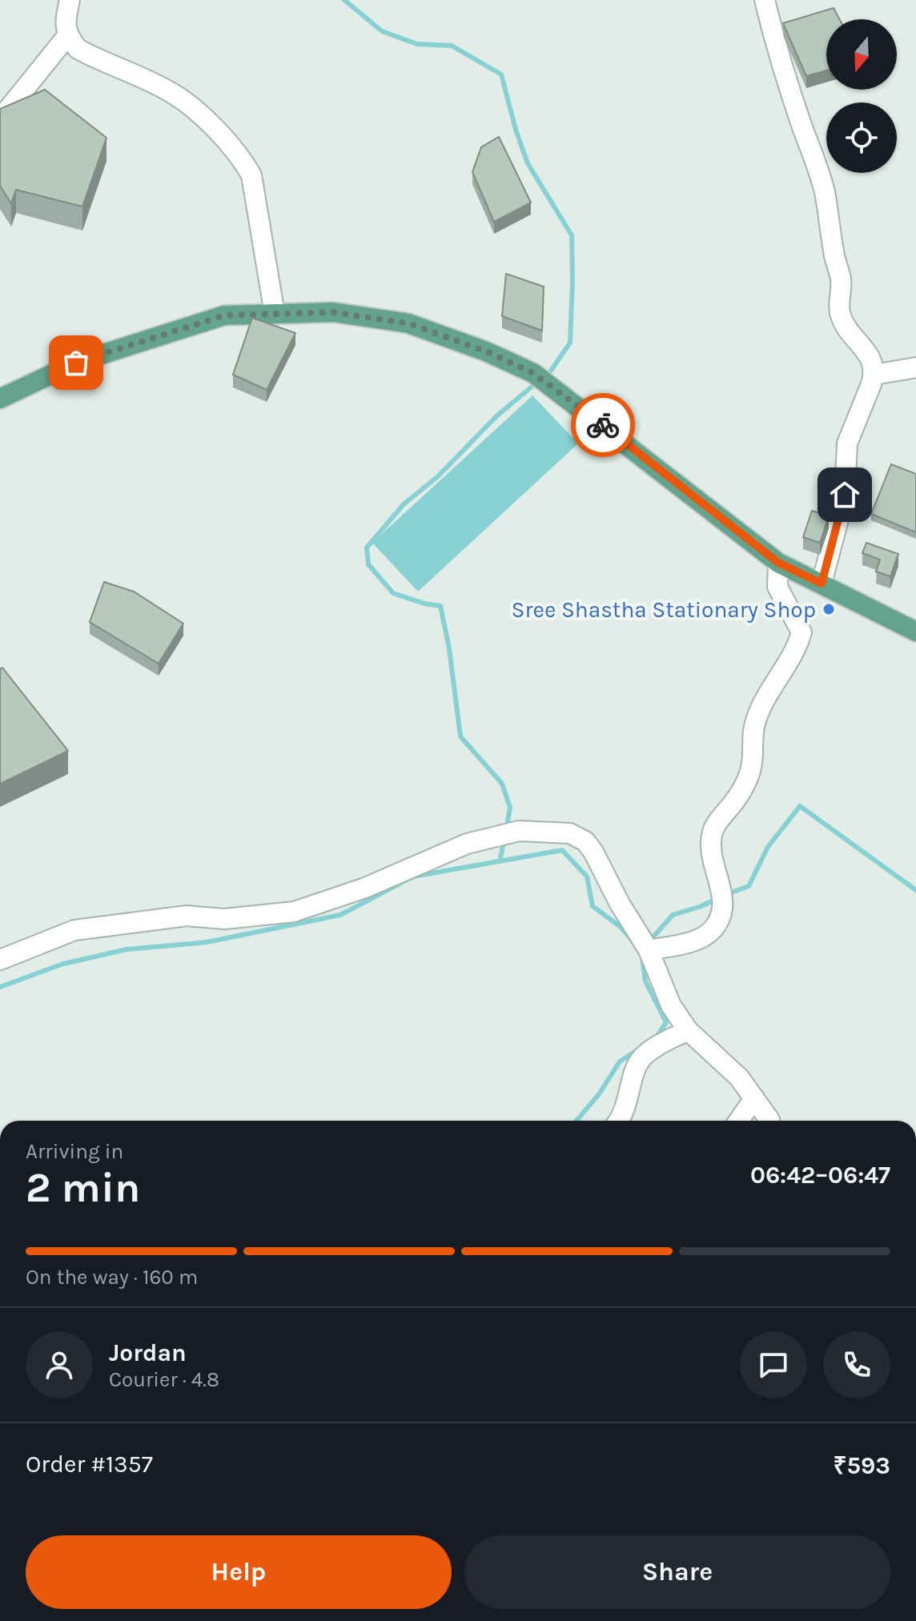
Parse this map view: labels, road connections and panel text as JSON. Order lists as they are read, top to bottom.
{
  "places": ["Sree Shastha Stationary Shop"],
  "north": "bottom",
  "page": {
    "heading": ["2 min", "Arriving in", "06:42–06:47"],
    "panel": [
      "Jordan",
      "Courier · 4.8",
      "Order #1357",
      "₹593"
    ],
    "bar": "On the way · 160 m",
    "buttons": ["Help", "Share"]
  }
}
